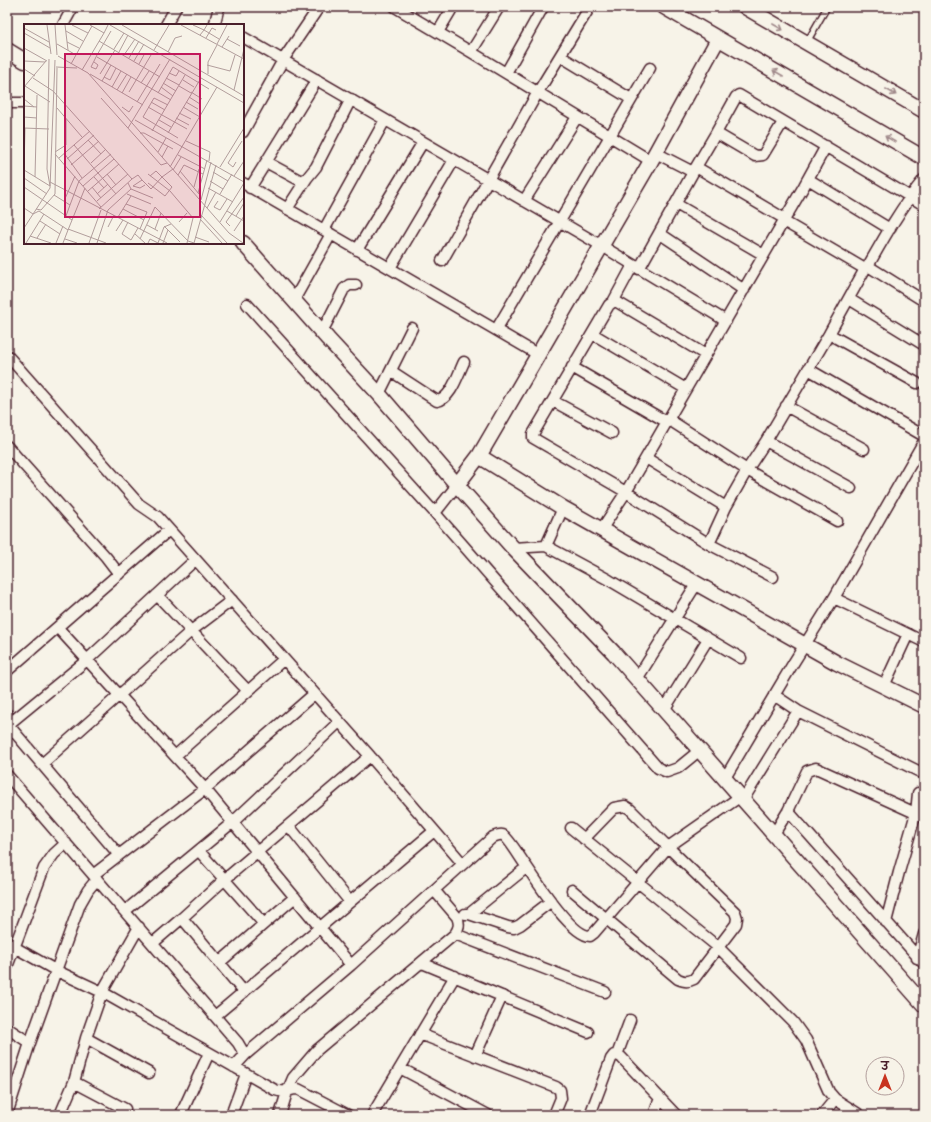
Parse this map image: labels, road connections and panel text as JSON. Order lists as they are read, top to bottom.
{
  "north": "top"
}
